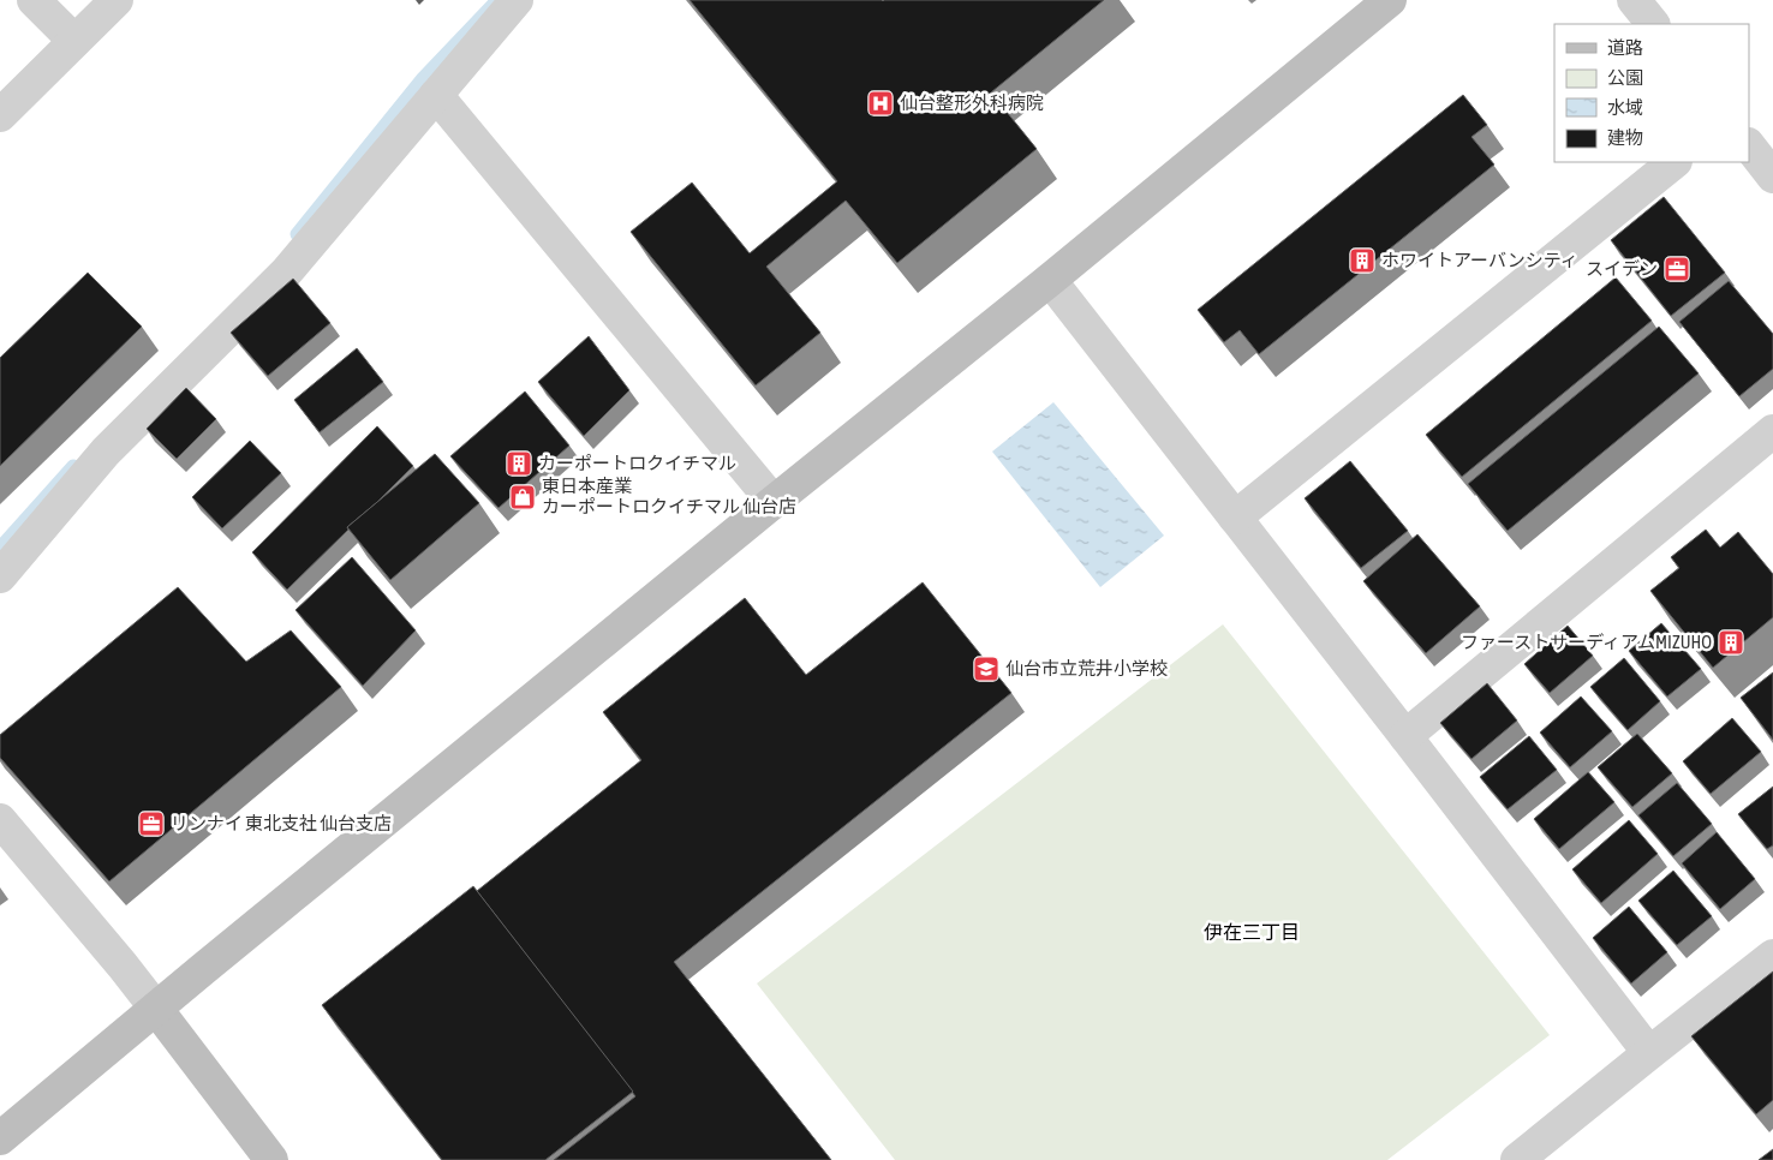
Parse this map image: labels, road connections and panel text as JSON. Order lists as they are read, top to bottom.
{
  "districts": ["伊在三丁目"],
  "places": {
    "hospital": ["仙台整形外科病院"],
    "building": ["ホワイトアーバンシティ", "カーポートロクイチマル", "ファーストサーディアムMIZUHO"],
    "office": ["スイデン", "リンナイ 東北支社 仙台支店"],
    "shop": ["東日本産業 カーポートロクイチマル 仙台店"],
    "school or university": ["仙台市立荒井小学校"]
  },
  "legend": [
    "道路",
    "公園",
    "水域",
    "建物"
  ]
}
